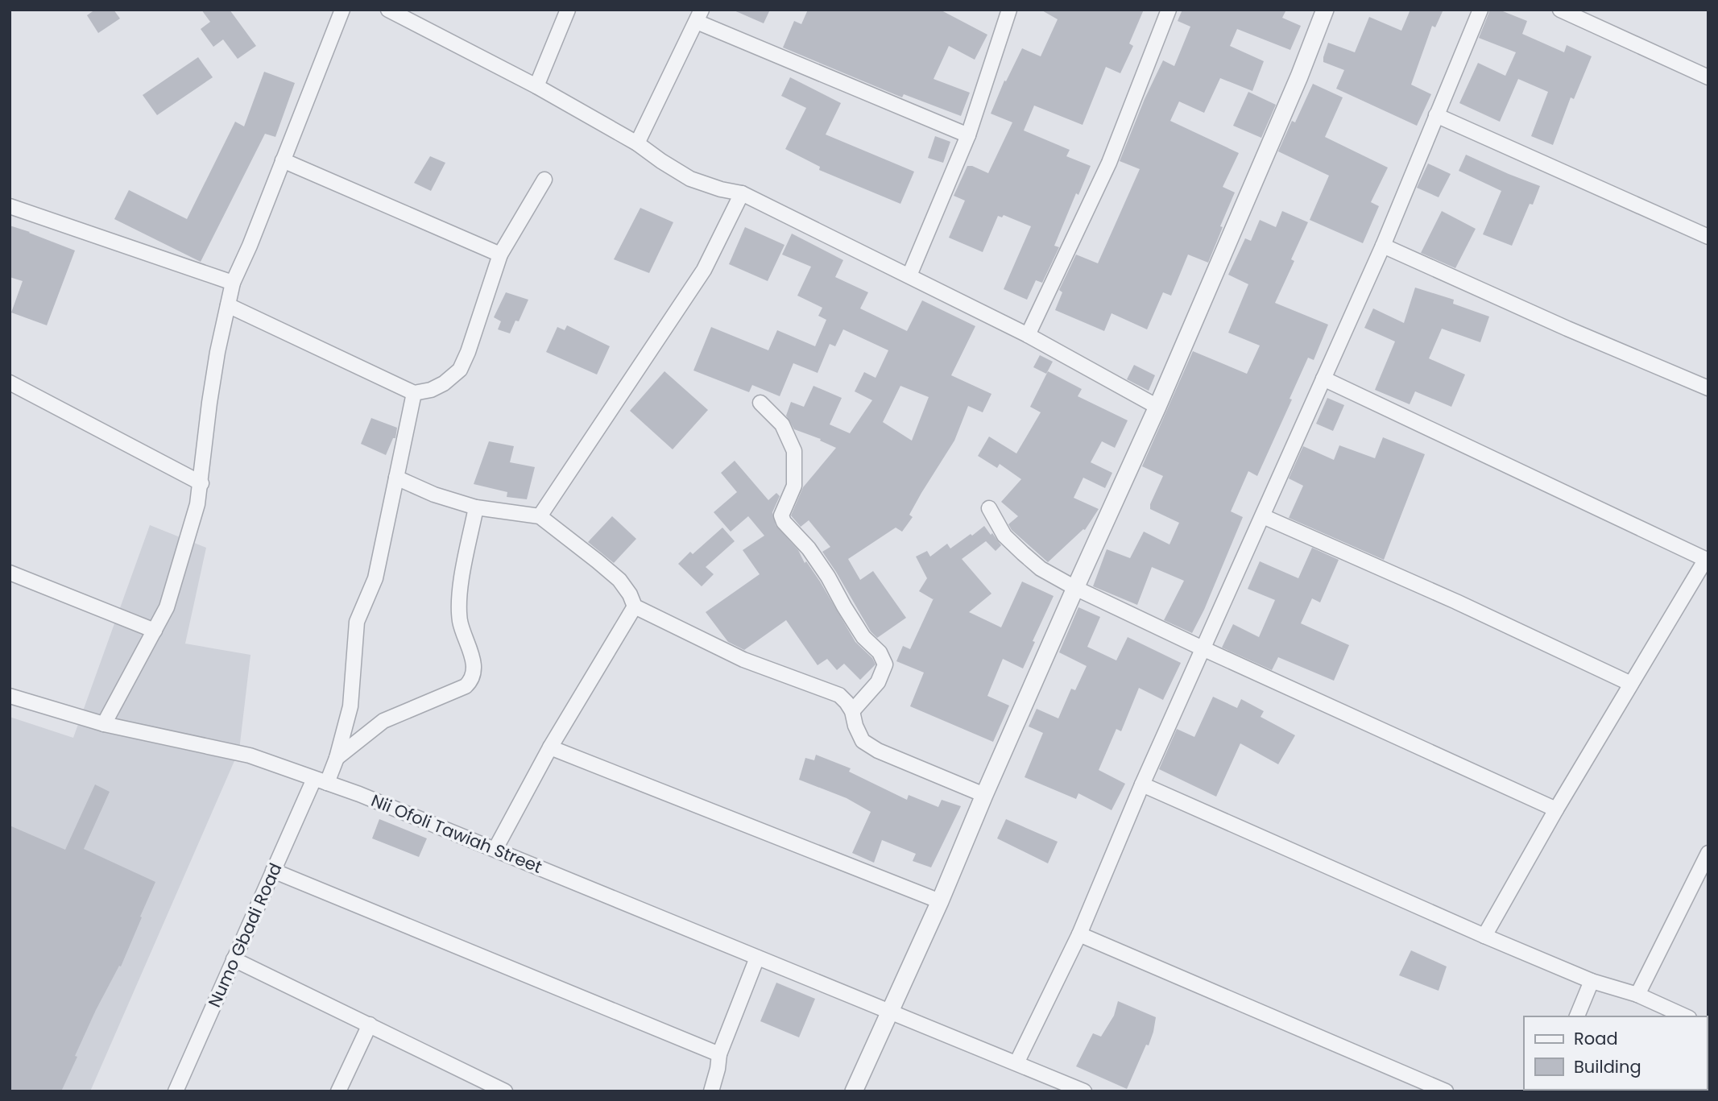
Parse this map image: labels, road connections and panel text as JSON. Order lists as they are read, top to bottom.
{
  "streets": {
    "street": ["Nii Ofoli Tawiah Street", "Numo Gbadi Road"]
  },
  "crossings": [
    ["Nii Ofoli Tawiah Street", "Numo Gbadi Road"]
  ],
  "legend": ["Road", "Building"]
}
